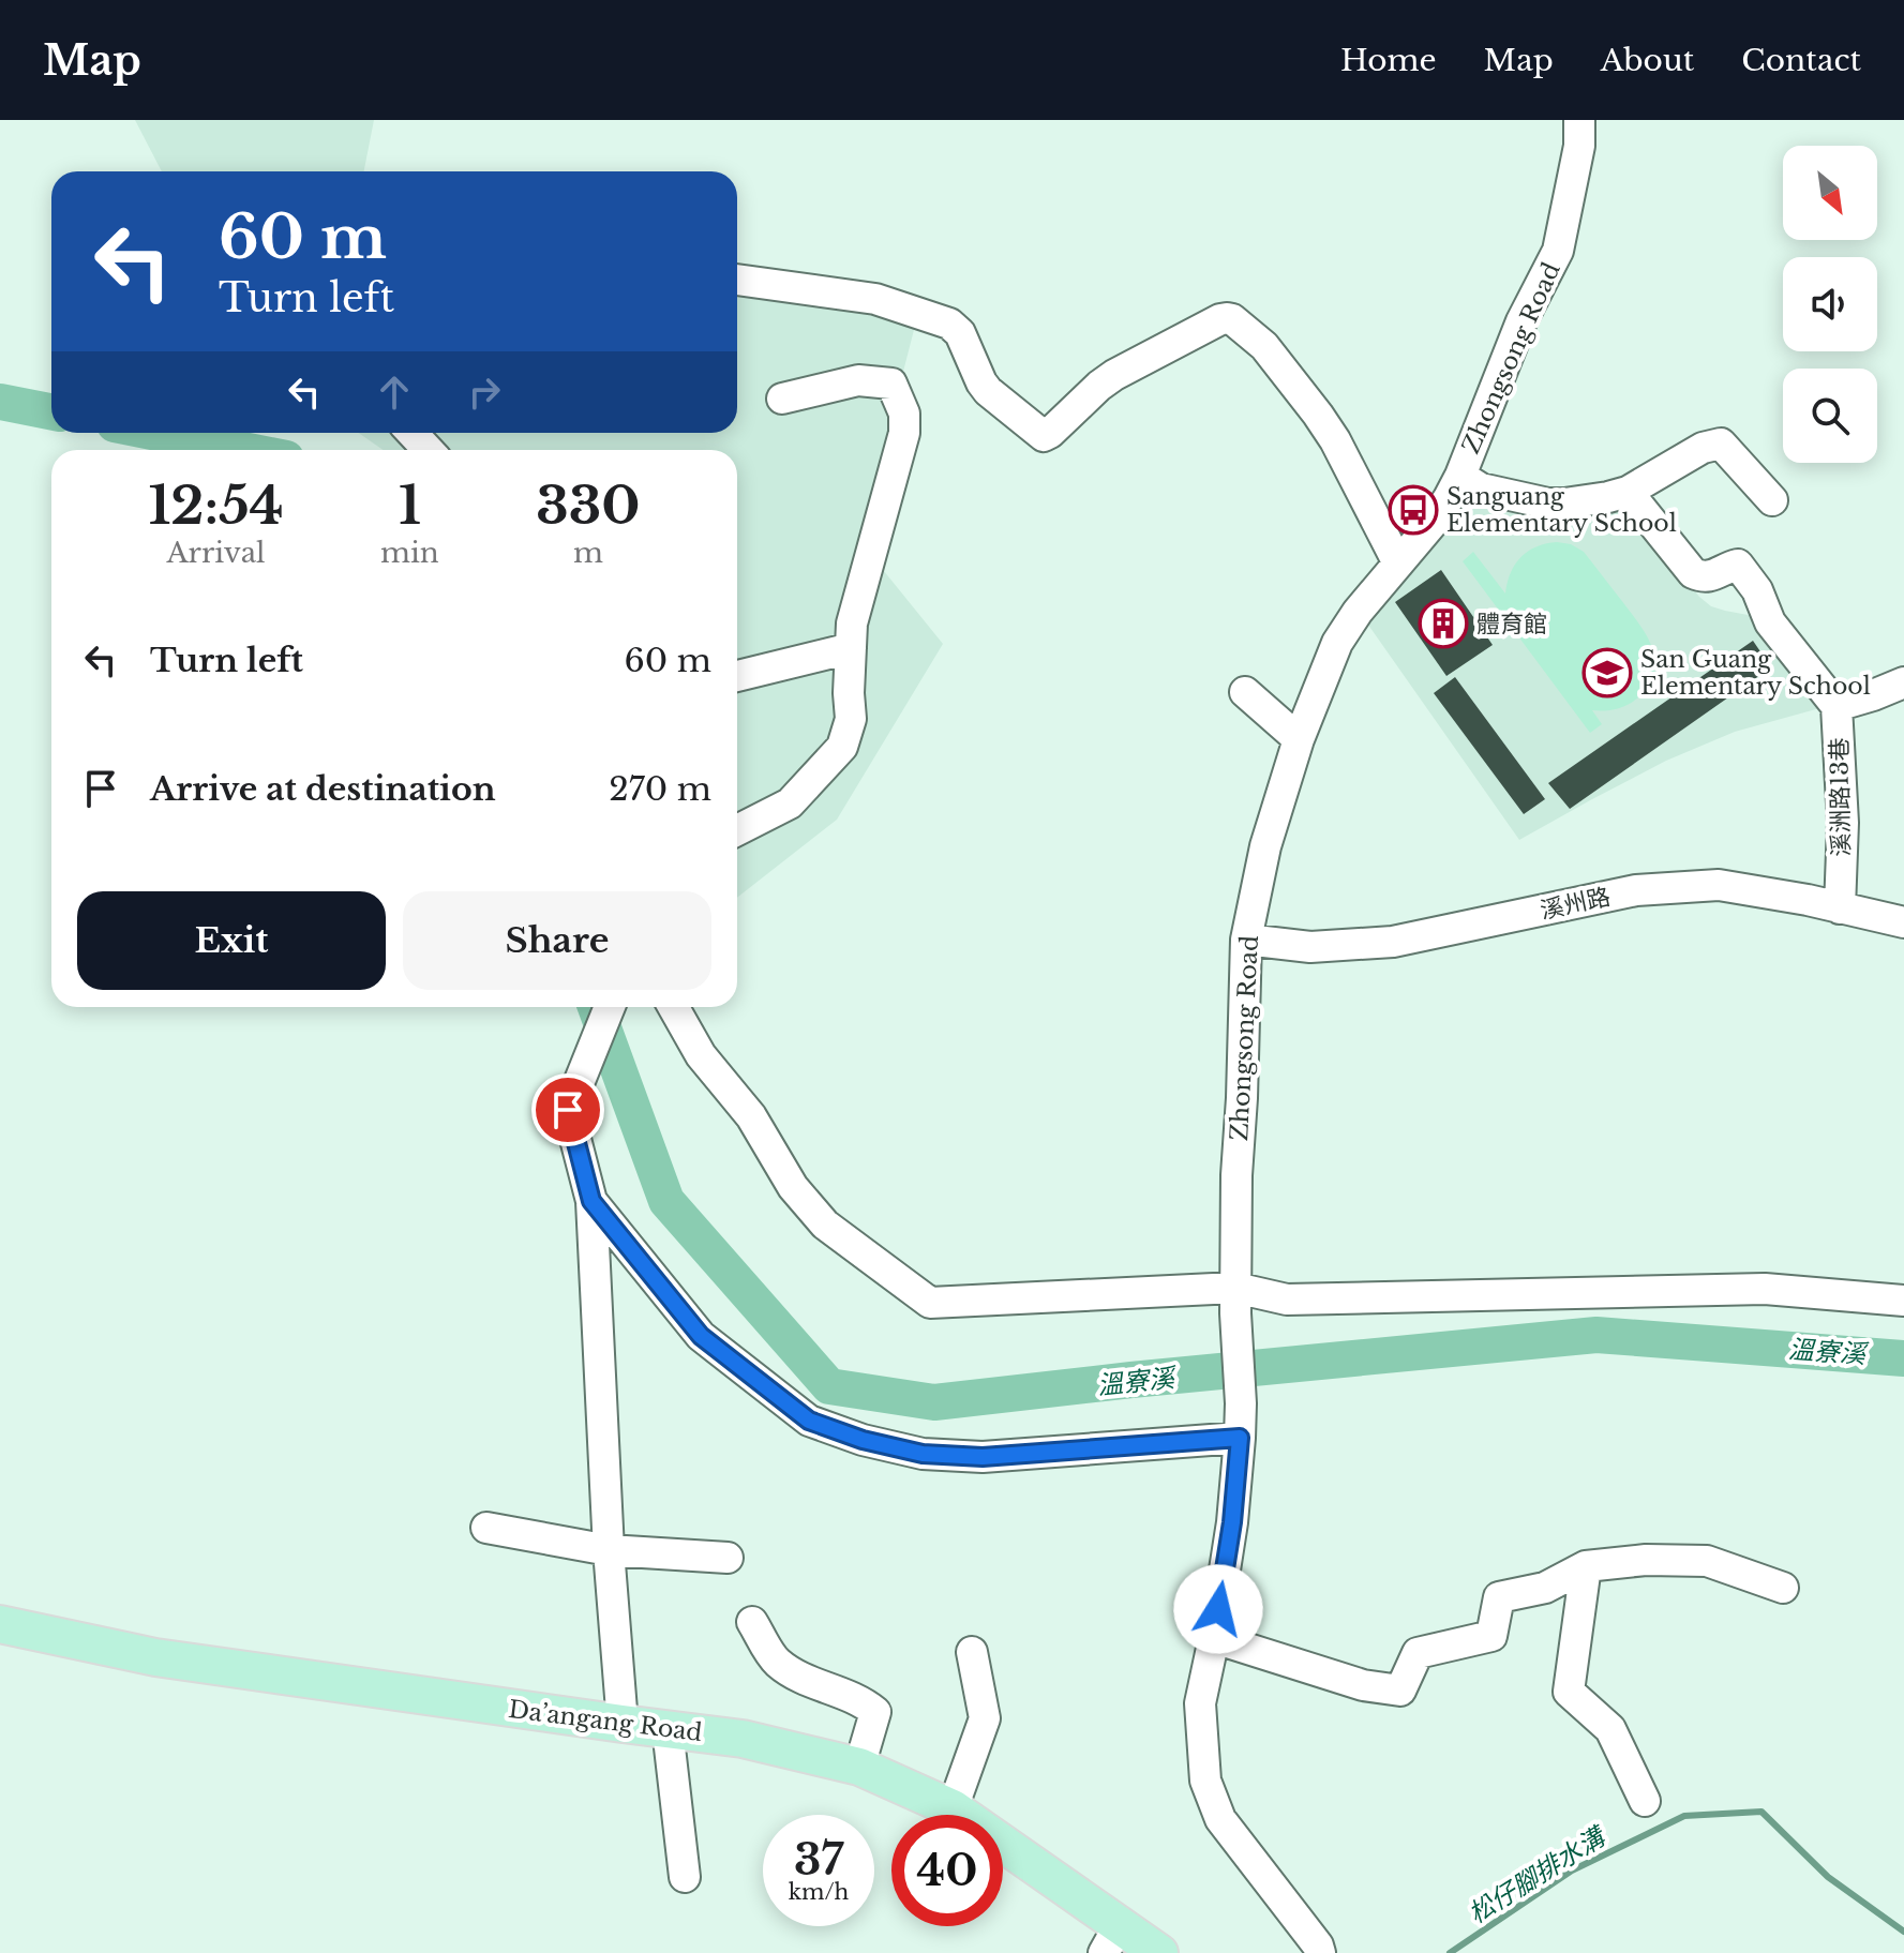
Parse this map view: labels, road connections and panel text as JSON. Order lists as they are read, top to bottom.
{
  "streets": {
    "main road": ["Da’angang Road"],
    "street": ["Zhongsong Road", "溪洲路13巷", "溪州路"]
  },
  "crossings": [
    ["Zhongsong Road", "溪州路"],
    ["溪洲路13巷", "溪州路"]
  ],
  "water": ["溫寮溪", "松仔腳排水溝"],
  "places": {
    "bus stop": ["Sanguang Elementary School"],
    "building": ["體育館"],
    "school or university": ["San Guang Elementary School"]
  },
  "north": "bottom right",
  "page": {
    "header": "Map",
    "nav": [
      "Home",
      "Map",
      "About",
      "Contact"
    ],
    "turn": ["60 m", "Turn left"],
    "eta": [
      "12:54",
      "Arrival",
      "1",
      "min",
      "330",
      "m"
    ],
    "list": [
      {
        "name": "Turn left",
        "value": "60 m"
      },
      {
        "name": "Arrive at destination",
        "value": "270 m"
      }
    ],
    "buttons": ["Exit", "Share"],
    "speed": "37 km/h",
    "limit": "40"
  }
}
